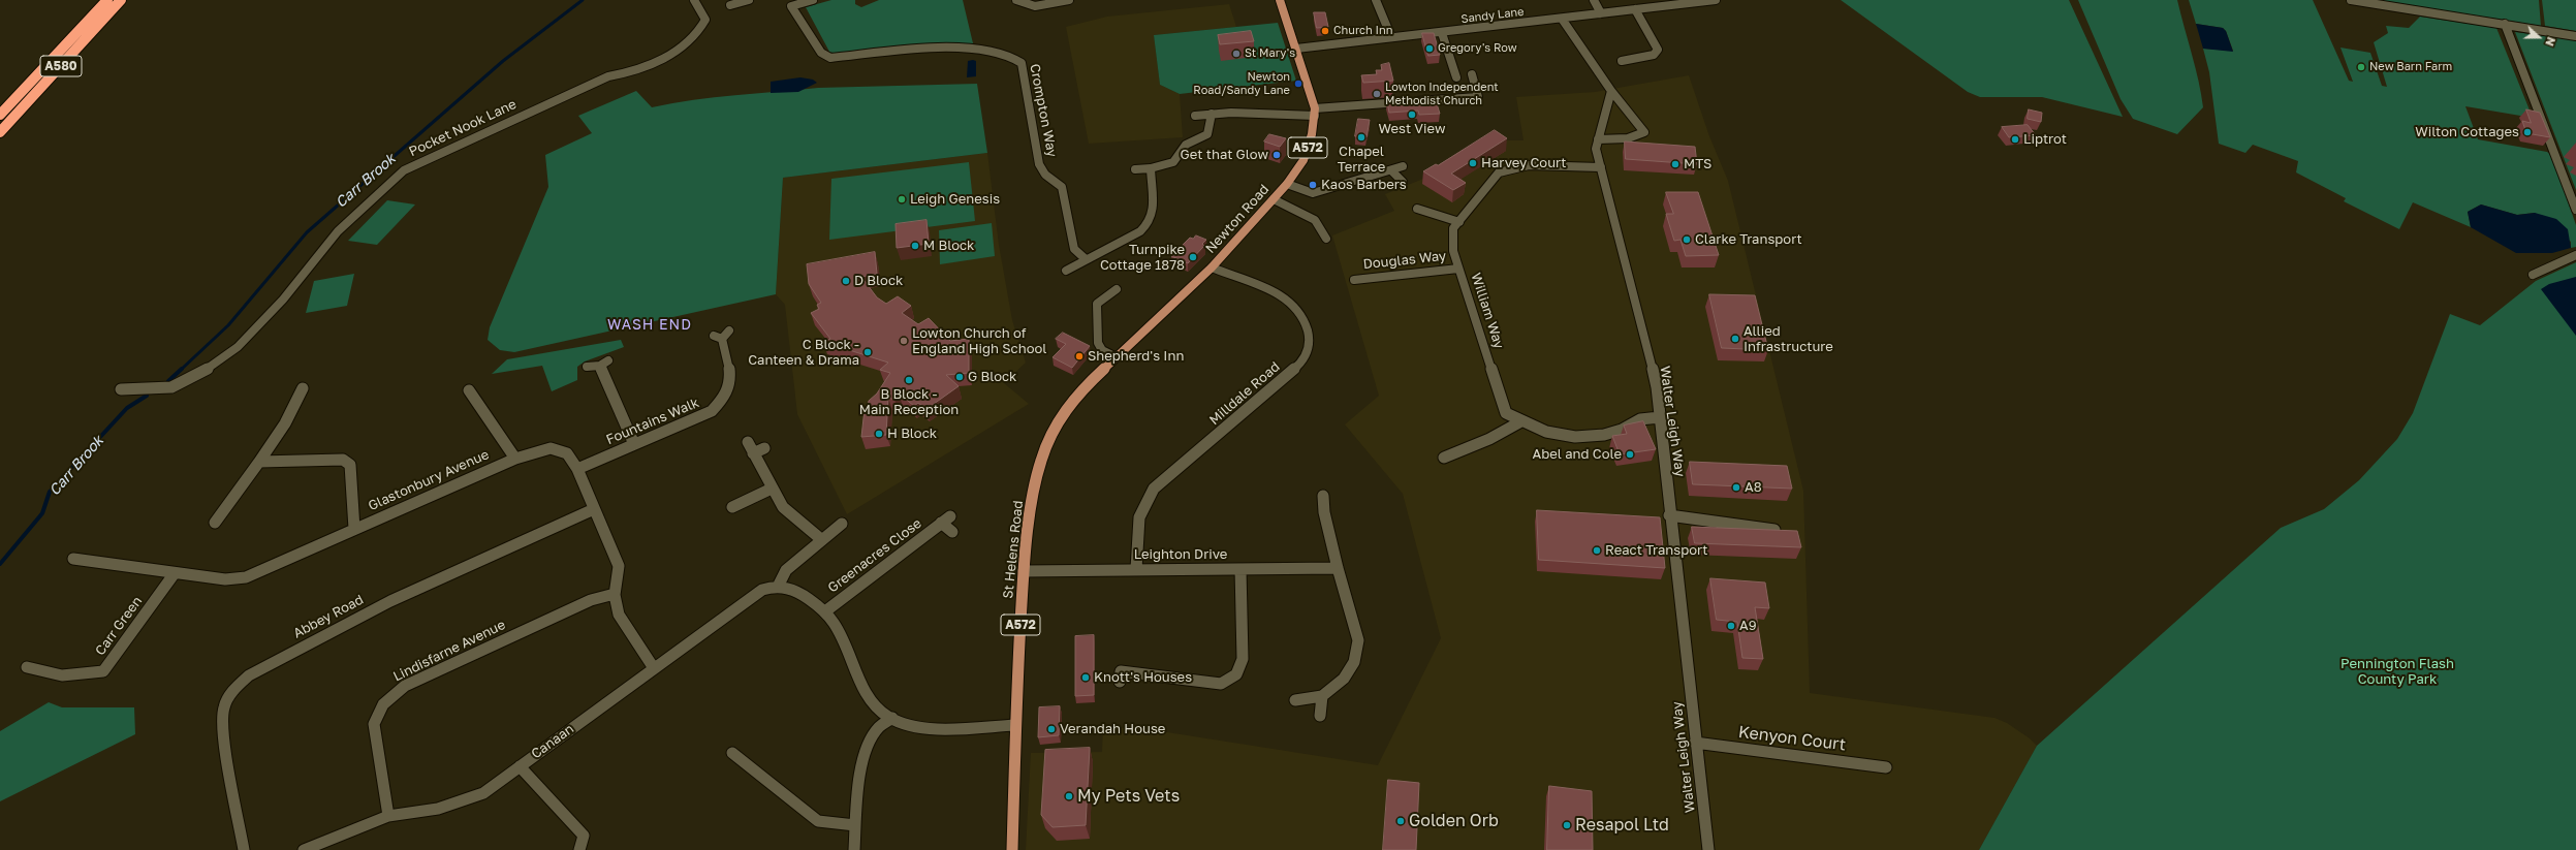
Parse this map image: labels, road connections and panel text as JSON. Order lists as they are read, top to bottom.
{
  "streets": {
    "highway": ["A580"],
    "main road": ["A572", "Newton Road", "St Helens Road"],
    "street": [
      "Sandy Lane",
      "Crompton Way",
      "Pocket Nook Lane",
      "Douglas Way",
      "William Way",
      "Milldale Road",
      "Fountains Walk",
      "Walter Leigh Way",
      "Glastonbury Avenue",
      "Leighton Drive",
      "Greenacres Close",
      "Abbey Road",
      "Carr Green",
      "Lindisfarne Avenue",
      "Kenyon Court",
      "Canaan"
    ]
  },
  "crossings": [
    ["Sandy Lane", "Newton Road"],
    ["Newton Road", "Milldale Road"],
    ["Newton Road", "St Helens Road"],
    ["Douglas Way", "William Way"],
    ["William Way", "Walter Leigh Way"],
    ["Milldale Road", "Leighton Drive"],
    ["Fountains Walk", "Glastonbury Avenue"],
    ["Walter Leigh Way", "Kenyon Court"],
    ["Glastonbury Avenue", "Abbey Road"],
    ["Glastonbury Avenue", "Carr Green"],
    ["Glastonbury Avenue", "Lindisfarne Avenue"],
    ["Glastonbury Avenue", "Canaan"],
    ["St Helens Road", "Leighton Drive"],
    ["Lindisfarne Avenue", "Canaan"]
  ],
  "districts": ["WASH END"],
  "water": ["Carr Brook"],
  "parks": ["Pennington Flash County Park"],
  "places": [
    "Church Inn",
    "Gregory's Row",
    "St Mary's",
    "New Barn Farm",
    "Newton Road/Sandy Lane",
    "Lowton Independent Methodist Church",
    "West View",
    "Wilton Cottages",
    "Chapel Terrace",
    "Liptrot",
    "Get that Glow",
    "Harvey Court",
    "MTS",
    "Kaos Barbers",
    "Leigh Genesis",
    "Clarke Transport",
    "M Block",
    "Turnpike Cottage 1878",
    "D Block",
    "Allied Infrastructure",
    "Lowton Church of England High School",
    "C Block - Canteen & Drama",
    "Shepherd's Inn",
    "G Block",
    "B Block - Main Reception",
    "H Block",
    "Abel and Cole",
    "A8",
    "React Transport",
    "A9",
    "Knott's Houses",
    "Verandah House",
    "My Pets Vets",
    "Golden Orb",
    "Resapol Ltd"
  ],
  "north": "right"
}
